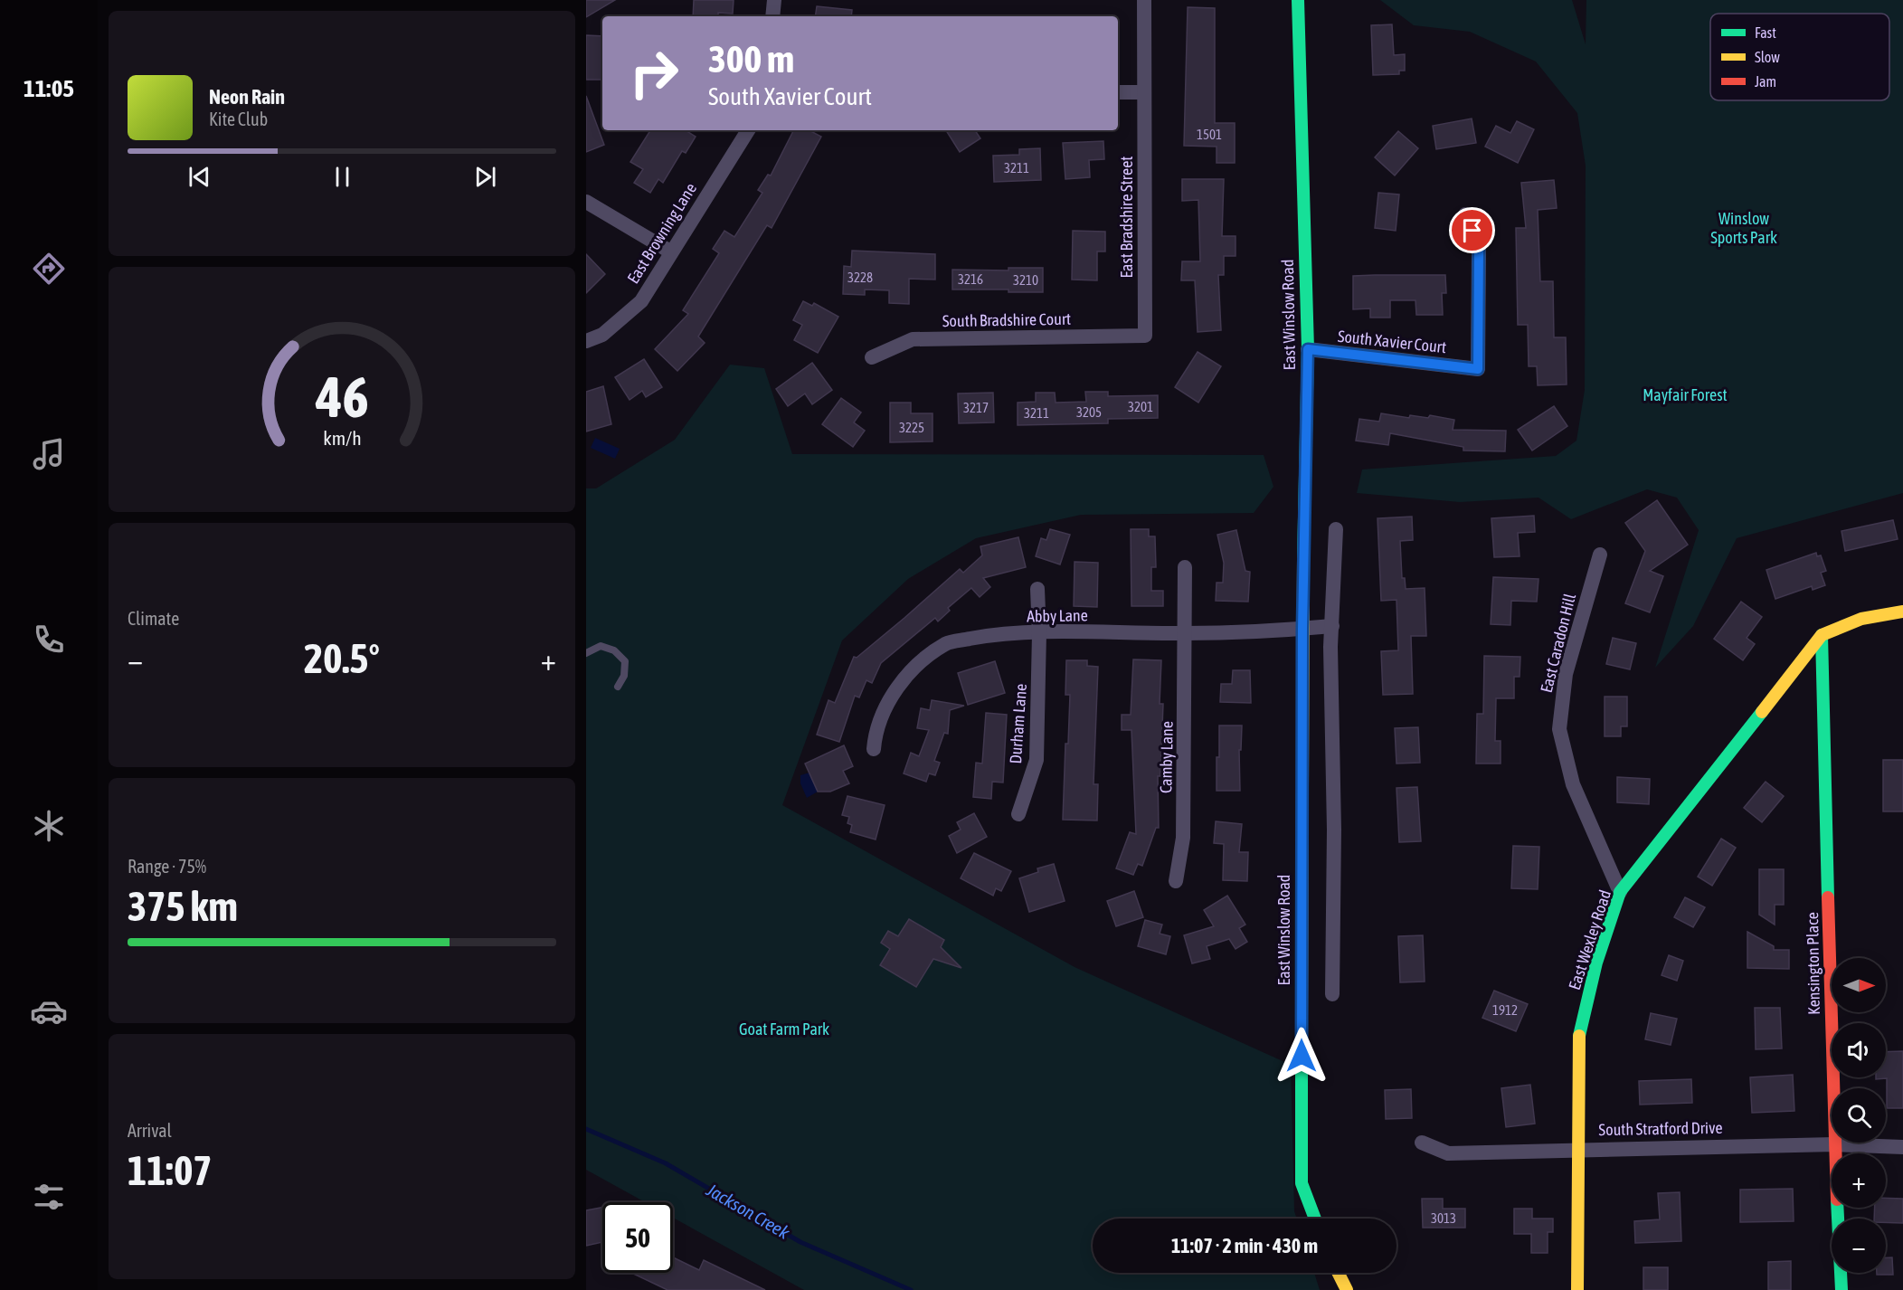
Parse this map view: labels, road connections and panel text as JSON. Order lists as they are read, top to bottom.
{
  "streets": {
    "street": [
      "East Bradshire Street",
      "East Browning Lane",
      "East Winslow Road",
      "South Bradshire Court",
      "South Xavier Court",
      "Abby Lane",
      "East Caradon Hill",
      "Durham Lane",
      "Camby Lane",
      "East Wexley Road",
      "Kensington Place",
      "South Stratford Drive"
    ]
  },
  "crossings": [
    ["East Bradshire Street", "South Bradshire Court"],
    ["East Winslow Road", "South Xavier Court"],
    ["East Winslow Road", "Abby Lane"],
    ["Abby Lane", "Durham Lane"],
    ["Abby Lane", "Camby Lane"],
    ["East Caradon Hill", "East Wexley Road"],
    ["East Wexley Road", "Kensington Place"],
    ["East Wexley Road", "South Stratford Drive"],
    ["Kensington Place", "South Stratford Drive"]
  ],
  "water": ["Jackson Creek"],
  "parks": ["Winslow Sports Park", "Mayfair Forest", "Goat Farm Park"],
  "house_numbers": [
    "1501",
    "3211",
    "3228",
    "3216",
    "3210",
    "3201",
    "3217",
    "3205",
    "3211",
    "3225",
    "1912",
    "3013"
  ],
  "legend": ["Fast", "Slow", "Jam"],
  "north": "right",
  "page": {
    "tabs": "11:05",
    "turn": ["300 m", "South Xavier Court"],
    "song": ["Neon Rain", "Kite Club"],
    "tile": [
      "Climate",
      ["Range · 75%", "375 km"],
      ["Arrival", "11:07"]
    ],
    "heat": ["−", "20.5°", "+"],
    "map_buttons": ["+", "−"],
    "limit": "50",
    "trip": "11:07 · 2 min · 430 m",
    "gauge": ["46", "km/h"]
  }
}
